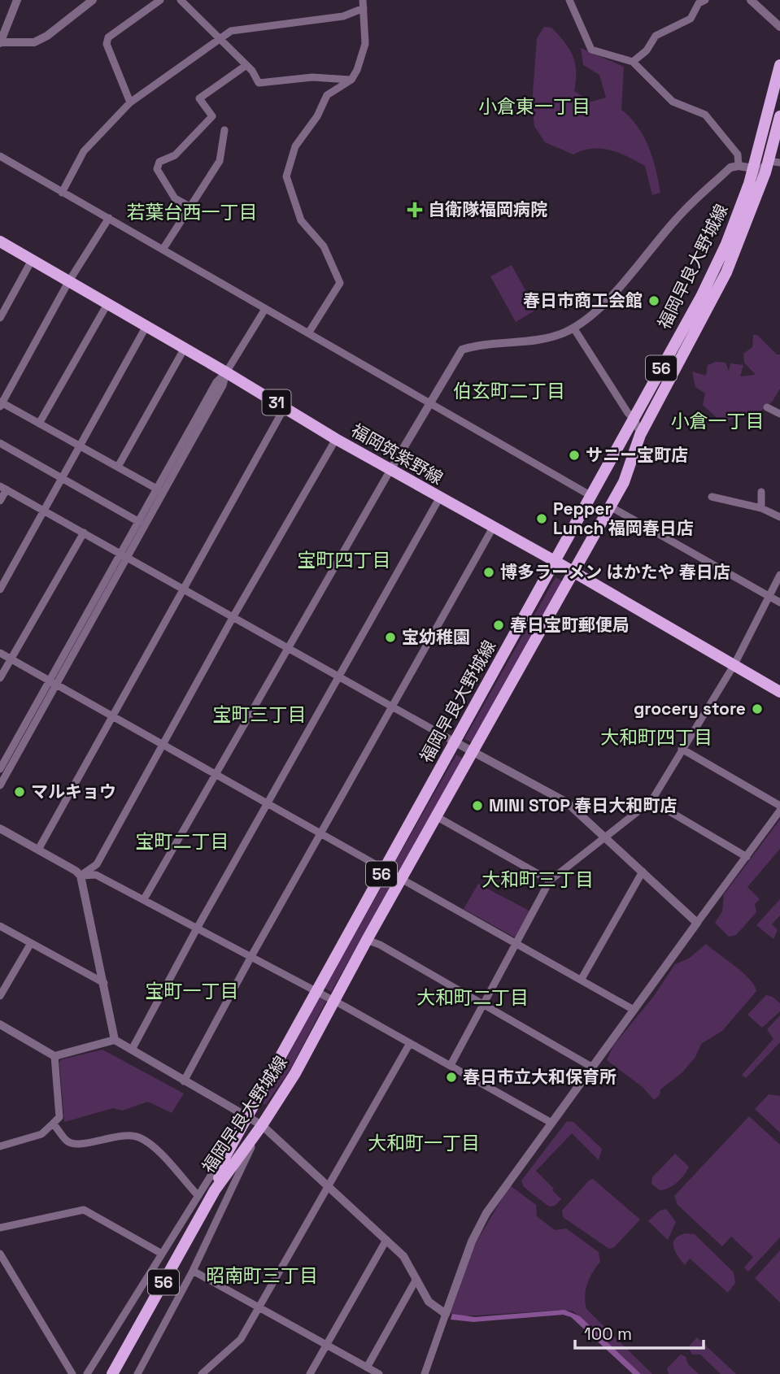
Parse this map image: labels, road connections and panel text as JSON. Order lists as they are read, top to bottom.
{
  "streets": {
    "main road": [
      "福岡早良大野城線",
      "56",
      "31",
      "福岡筑紫野線"
    ]
  },
  "crossings": [
    ["福岡早良大野城線", "福岡筑紫野線"]
  ],
  "districts": [
    "小倉東一丁目",
    "若葉台西一丁目",
    "伯玄町二丁目",
    "小倉一丁目",
    "宝町四丁目",
    "宝町三丁目",
    "大和町四丁目",
    "宝町二丁目",
    "大和町三丁目",
    "宝町一丁目",
    "大和町二丁目",
    "大和町一丁目",
    "昭南町三丁目"
  ],
  "places": {
    "health": ["自衛隊福岡病院"],
    "other": [
      "春日市商工会館",
      "サニー宝町店",
      "Pepper Lunch 福岡春日店",
      "博多ラーメン はかたや 春日店",
      "春日宝町郵便局",
      "宝幼稚園",
      "grocery store",
      "マルキョウ",
      "MINI STOP 春日大和町店",
      "春日市立大和保育所"
    ]
  },
  "scale_bar": "100 m"
}
